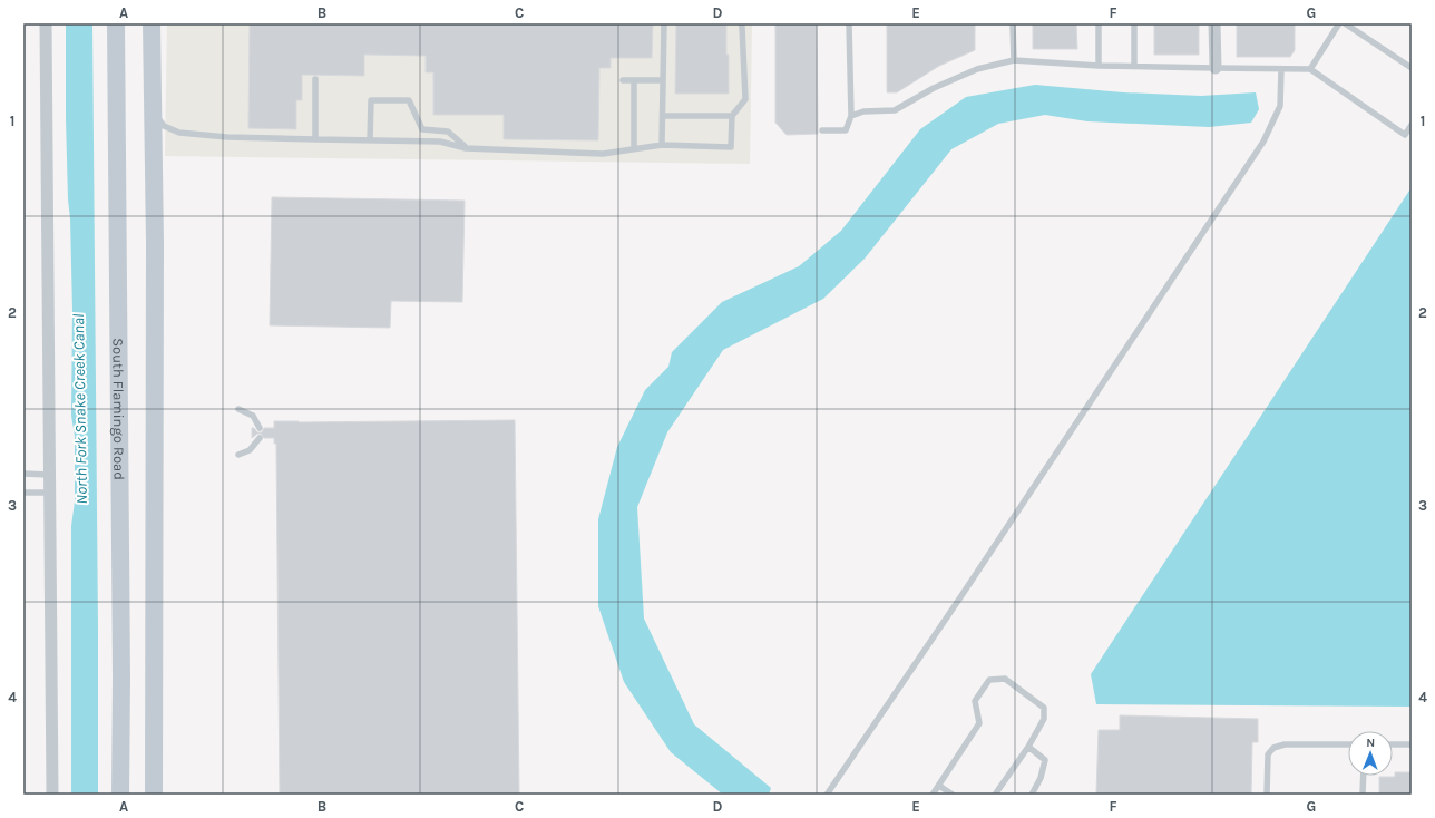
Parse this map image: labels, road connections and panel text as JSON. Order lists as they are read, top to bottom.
{
  "streets": {
    "main road": ["South Flamingo Road"]
  },
  "water": ["North Fork Snake Creek Canal"],
  "north": "top",
  "grid": {
    "columns": [
      "A",
      "B",
      "C",
      "D",
      "E",
      "F",
      "G"
    ],
    "rows": [
      "1",
      "2",
      "3",
      "4"
    ]
  }
}
